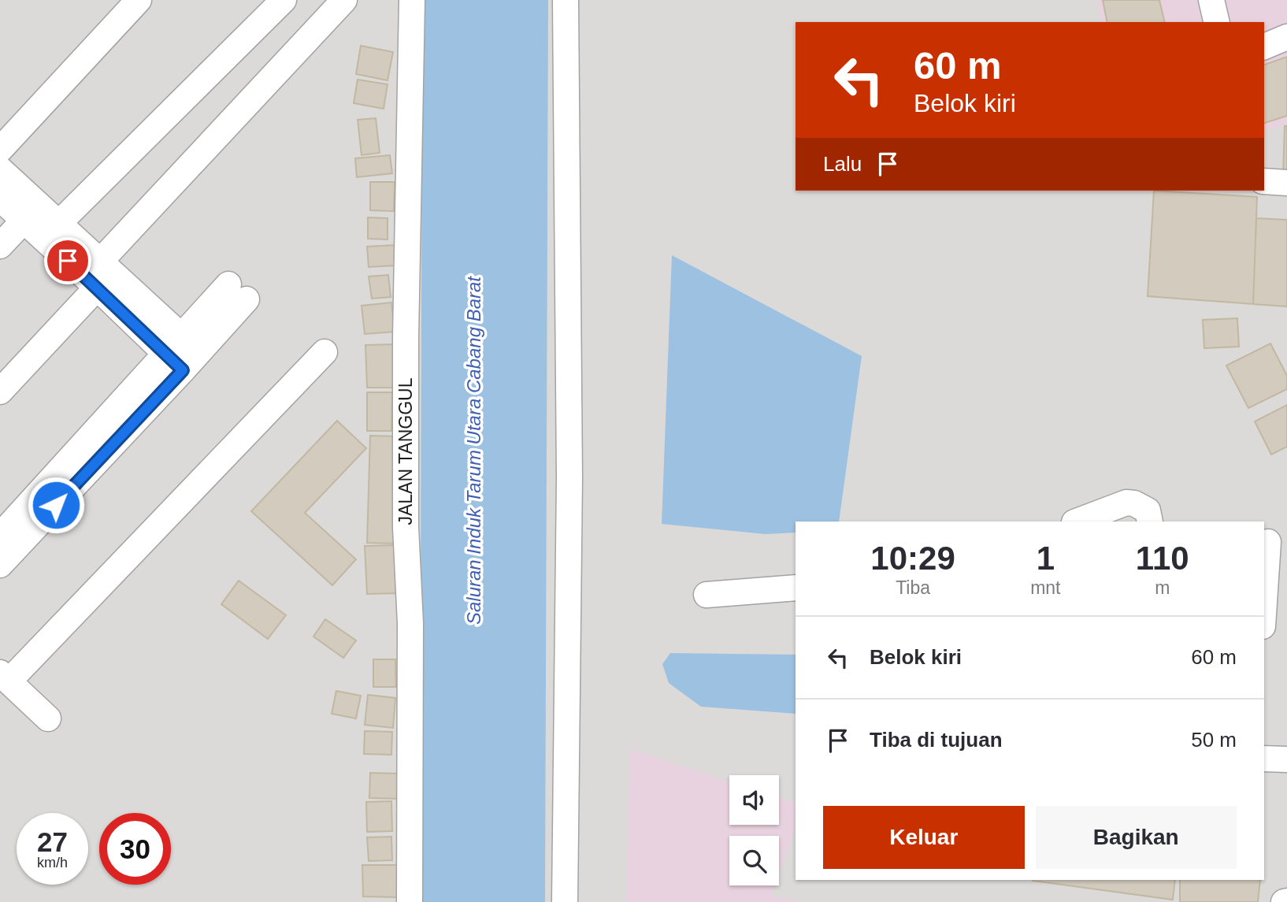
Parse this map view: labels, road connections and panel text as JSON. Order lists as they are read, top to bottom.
{
  "streets": {
    "street": ["JALAN TANGGUL"]
  },
  "water": ["Saluran Induk Tarum Utara Cabang Barat"],
  "page": {
    "turn": ["60 m", "Belok kiri"],
    "then": "Lalu",
    "eta": [
      "10:29",
      "Tiba",
      "1",
      "mnt",
      "110",
      "m"
    ],
    "list": [
      {
        "name": "Belok kiri",
        "value": "60 m"
      },
      {
        "name": "Tiba di tujuan",
        "value": "50 m"
      }
    ],
    "buttons": ["Keluar", "Bagikan"],
    "speed": "27 km/h",
    "limit": "30"
  }
}
